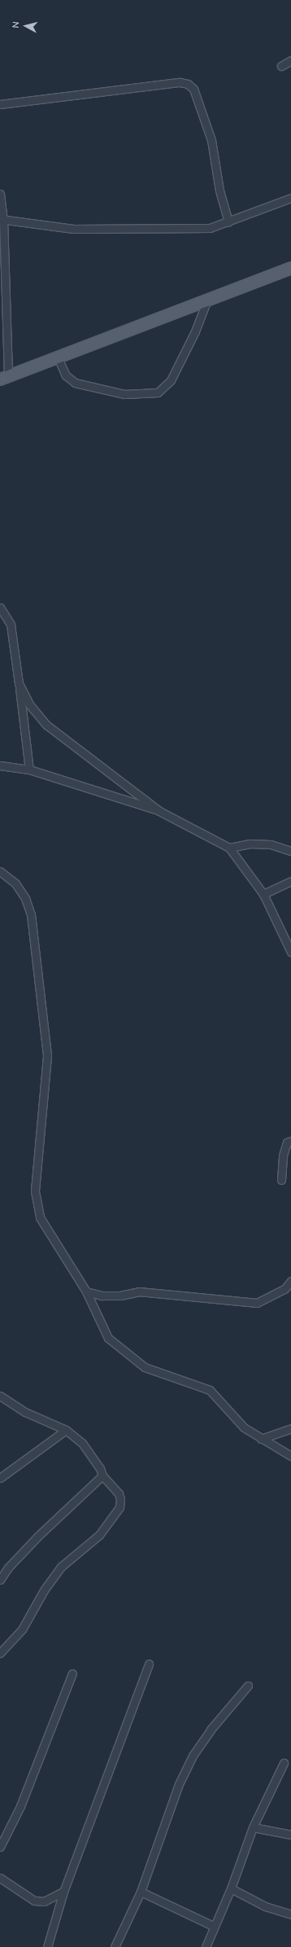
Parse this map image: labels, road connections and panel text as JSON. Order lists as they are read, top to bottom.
{
  "north": "left"
}
